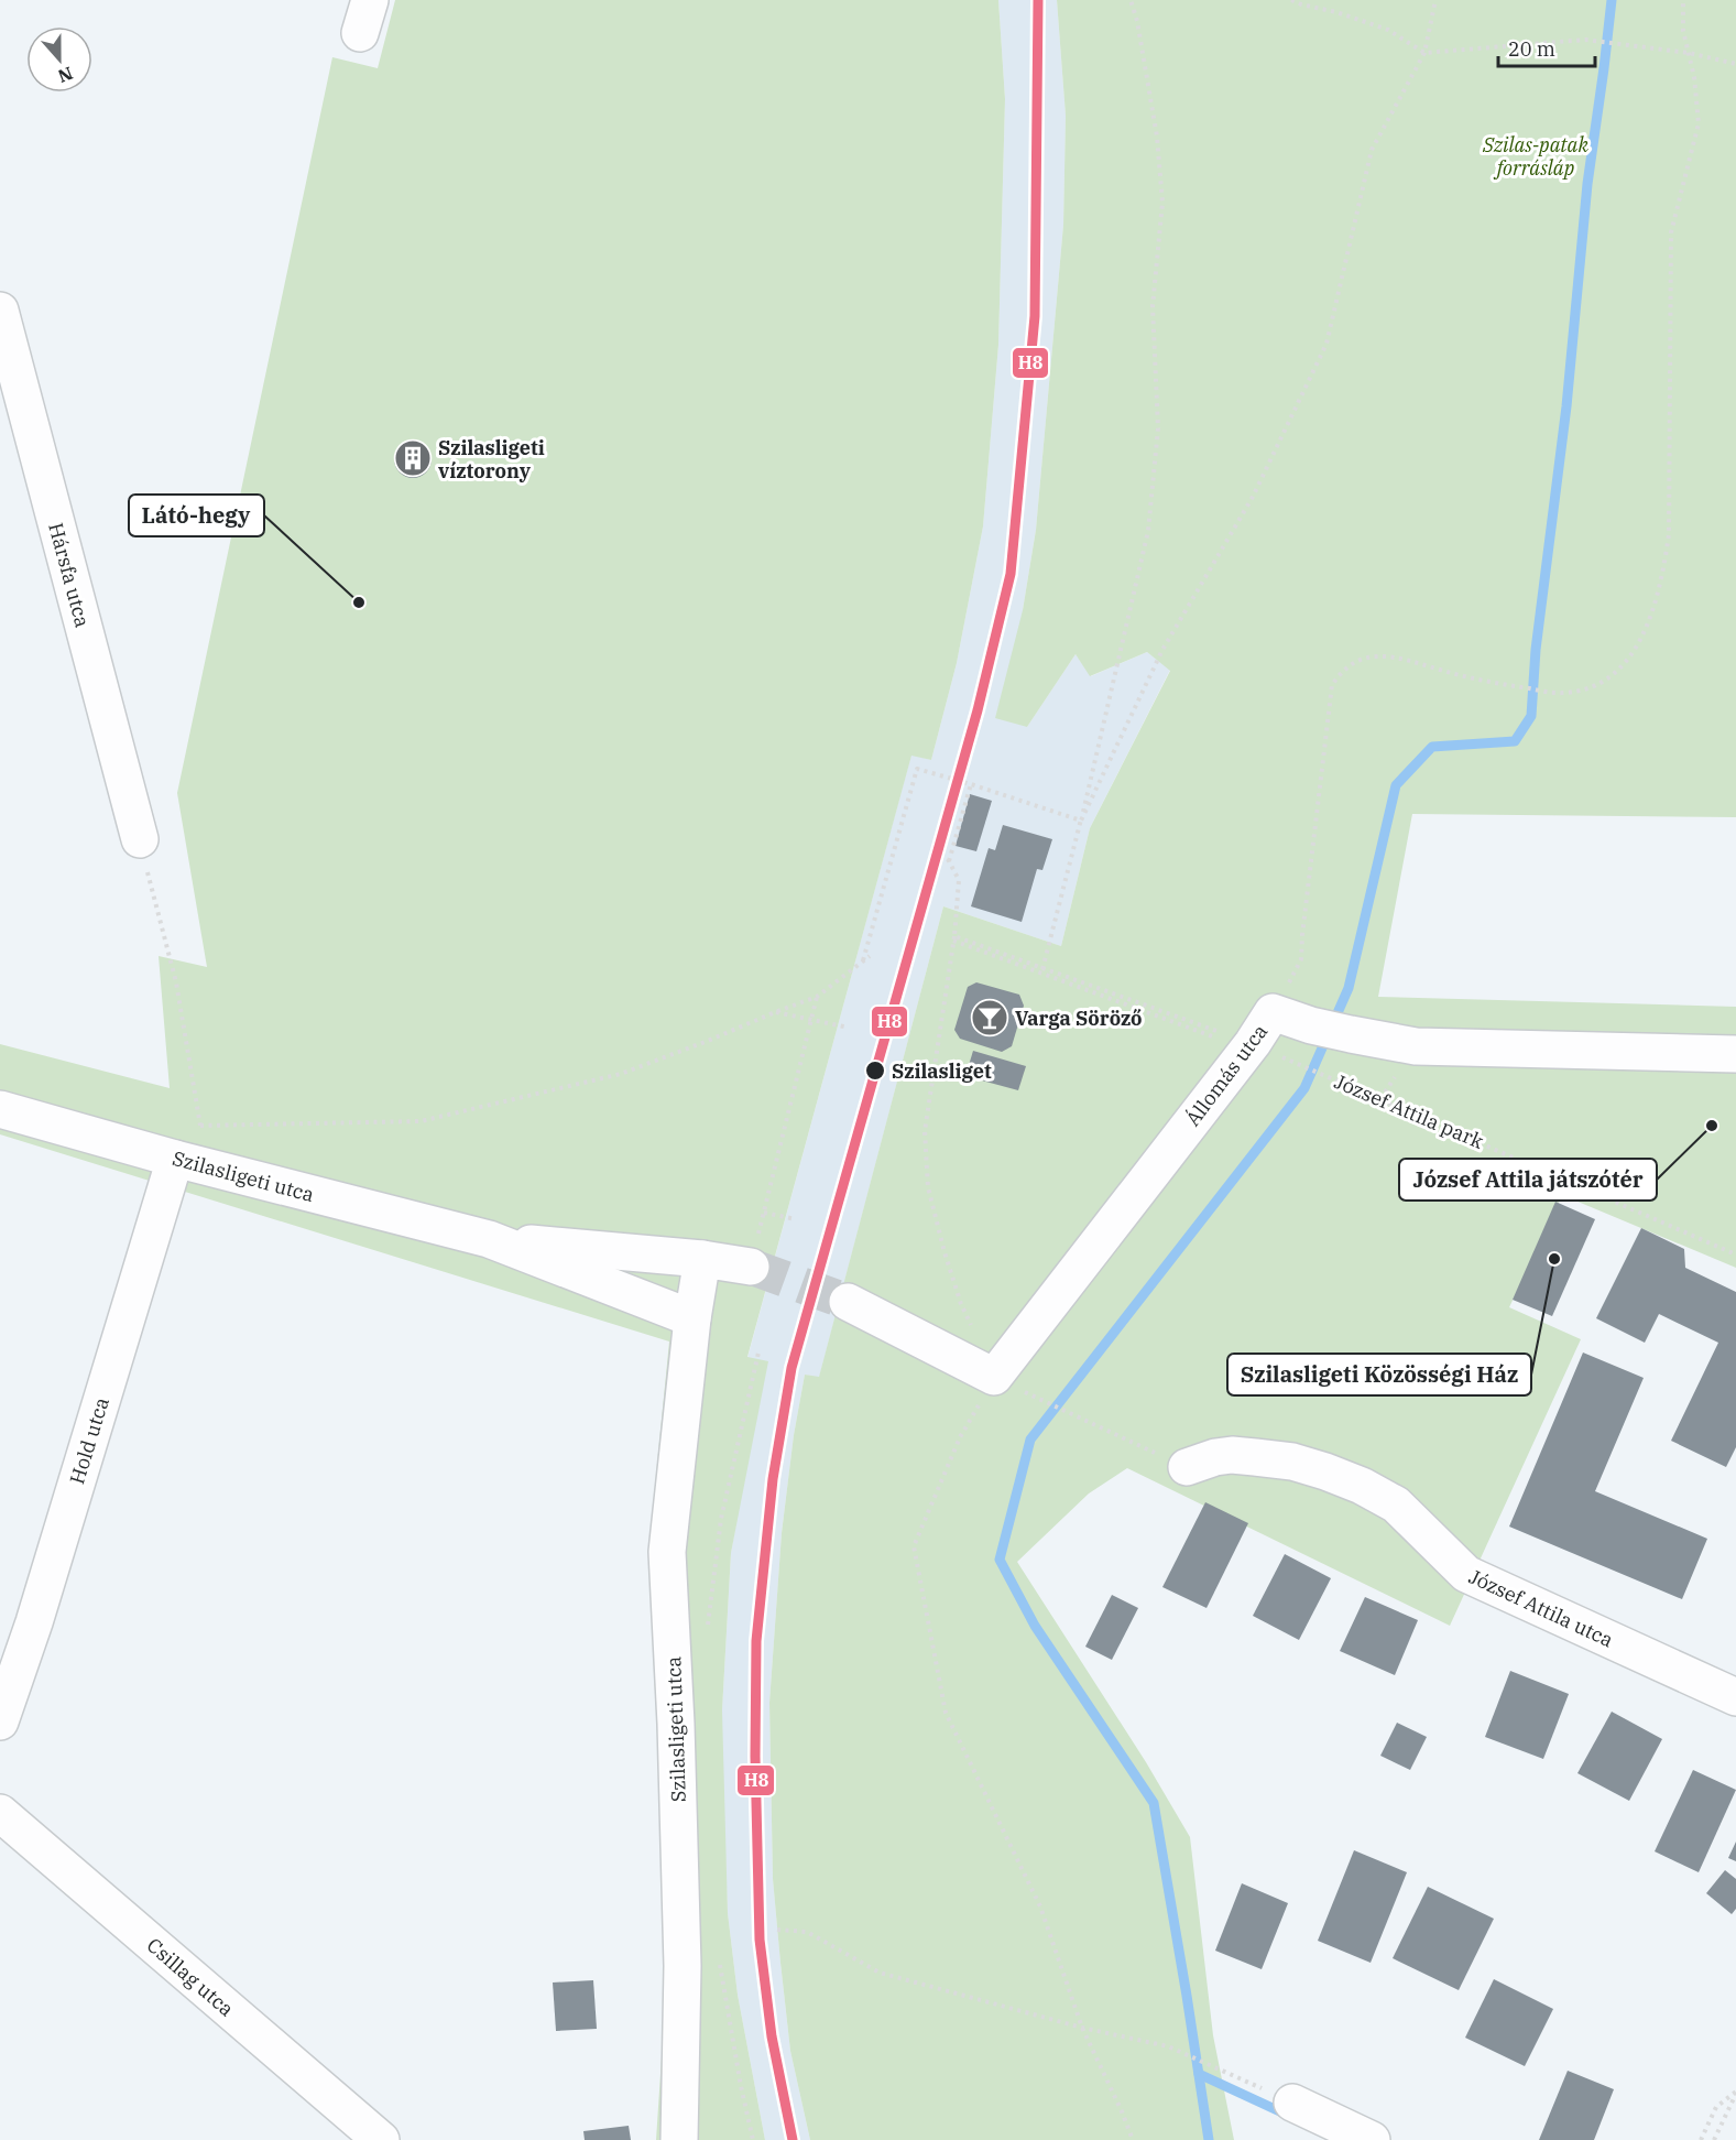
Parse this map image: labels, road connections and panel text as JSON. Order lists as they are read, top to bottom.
{
  "streets": {
    "street": [
      "Hársfa utca",
      "Állomás utca",
      "Szilasligeti utca",
      "Hold utca",
      "József Attila utca",
      "Csillag utca"
    ],
    "path": ["József Attila park"]
  },
  "crossings": [
    ["Szilasligeti utca", "Hold utca"]
  ],
  "parks": ["Szilas-patak forrásláp"],
  "places": {
    "building": ["Szilasligeti víztorony"],
    "other": [
      "Látó-hegy",
      "Szilasliget",
      "József Attila játszótér",
      "Szilasligeti Közösségi Ház"
    ],
    "bar": ["Varga Söröző"]
  },
  "lines": ["transit line H8"],
  "scale_bar": "20 m",
  "north": "bottom"
}
